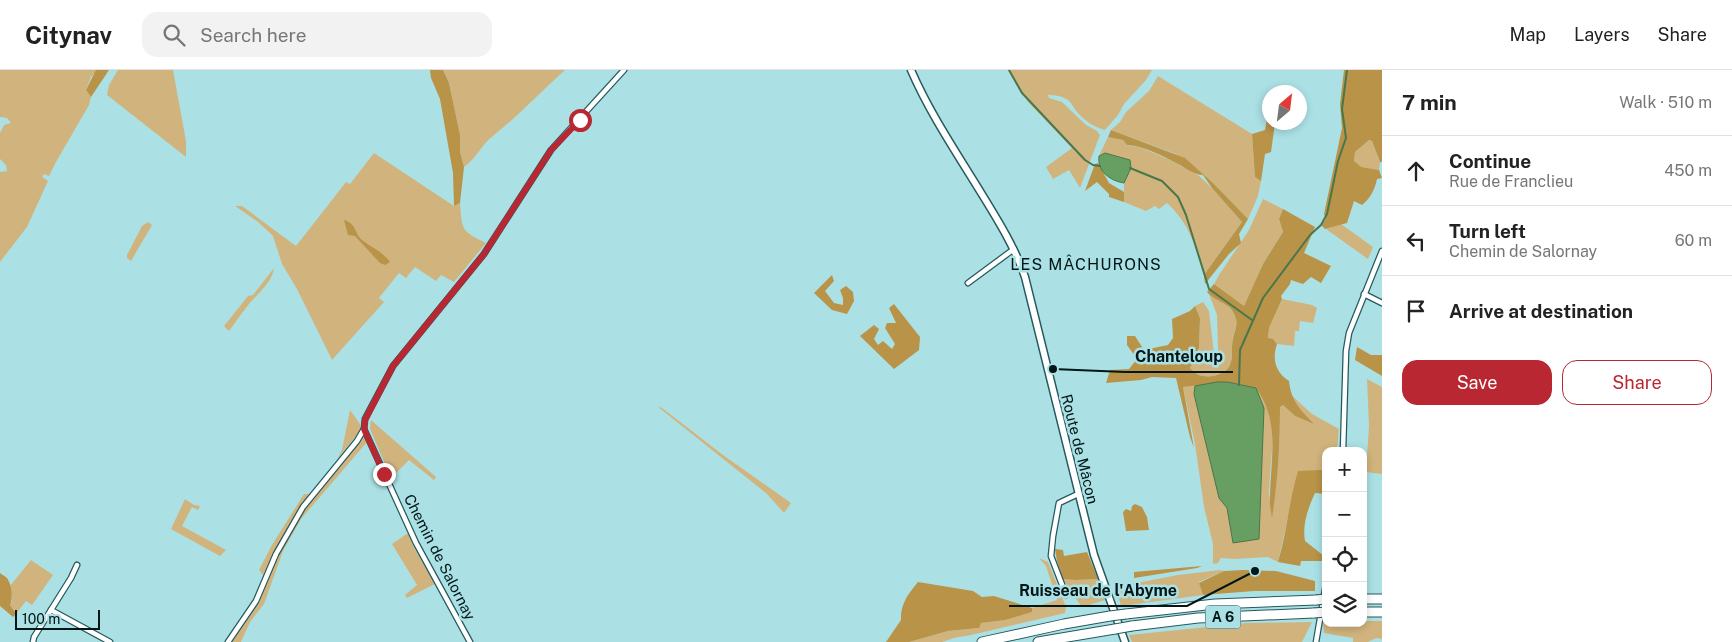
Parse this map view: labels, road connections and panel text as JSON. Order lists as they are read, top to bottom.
{
  "streets": {
    "highway": ["A 6"],
    "street": ["Route de Mâcon", "Chemin de Salornay"]
  },
  "crossings": [
    ["Route de Mâcon", "A 6"]
  ],
  "districts": ["LES MÂCHURONS"],
  "places": ["Chanteloup", "Ruisseau de l'Abyme"],
  "scale_bar": "100 m",
  "north": "top right",
  "page": {
    "header": "Citynav",
    "search": "Search here",
    "nav": ["Map", "Layers", "Share"],
    "heading": ["7 min", "Walk · 510 m"],
    "list": [
      ["Continue", "Rue de Franclieu", "450 m"],
      ["Turn left", "Chemin de Salornay", "60 m"],
      "Arrive at destination"
    ],
    "buttons": ["Save", "Share"],
    "map_buttons": ["+", "−"],
    "scale": "100 m"
  }
}
